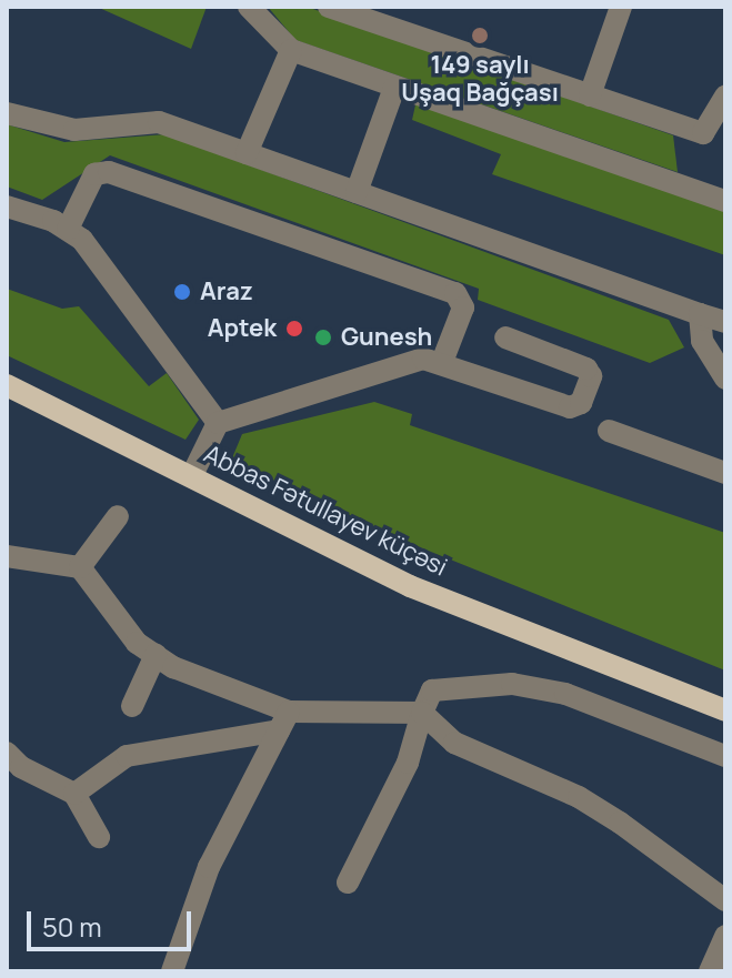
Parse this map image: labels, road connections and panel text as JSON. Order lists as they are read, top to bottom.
{
  "streets": {
    "main road": ["Abbas Fətullayev küçəsi"]
  },
  "places": [
    "149 saylı Uşaq Bağçası",
    "Araz",
    "Aptek",
    "Gunesh"
  ],
  "scale_bar": "50 m"
}
